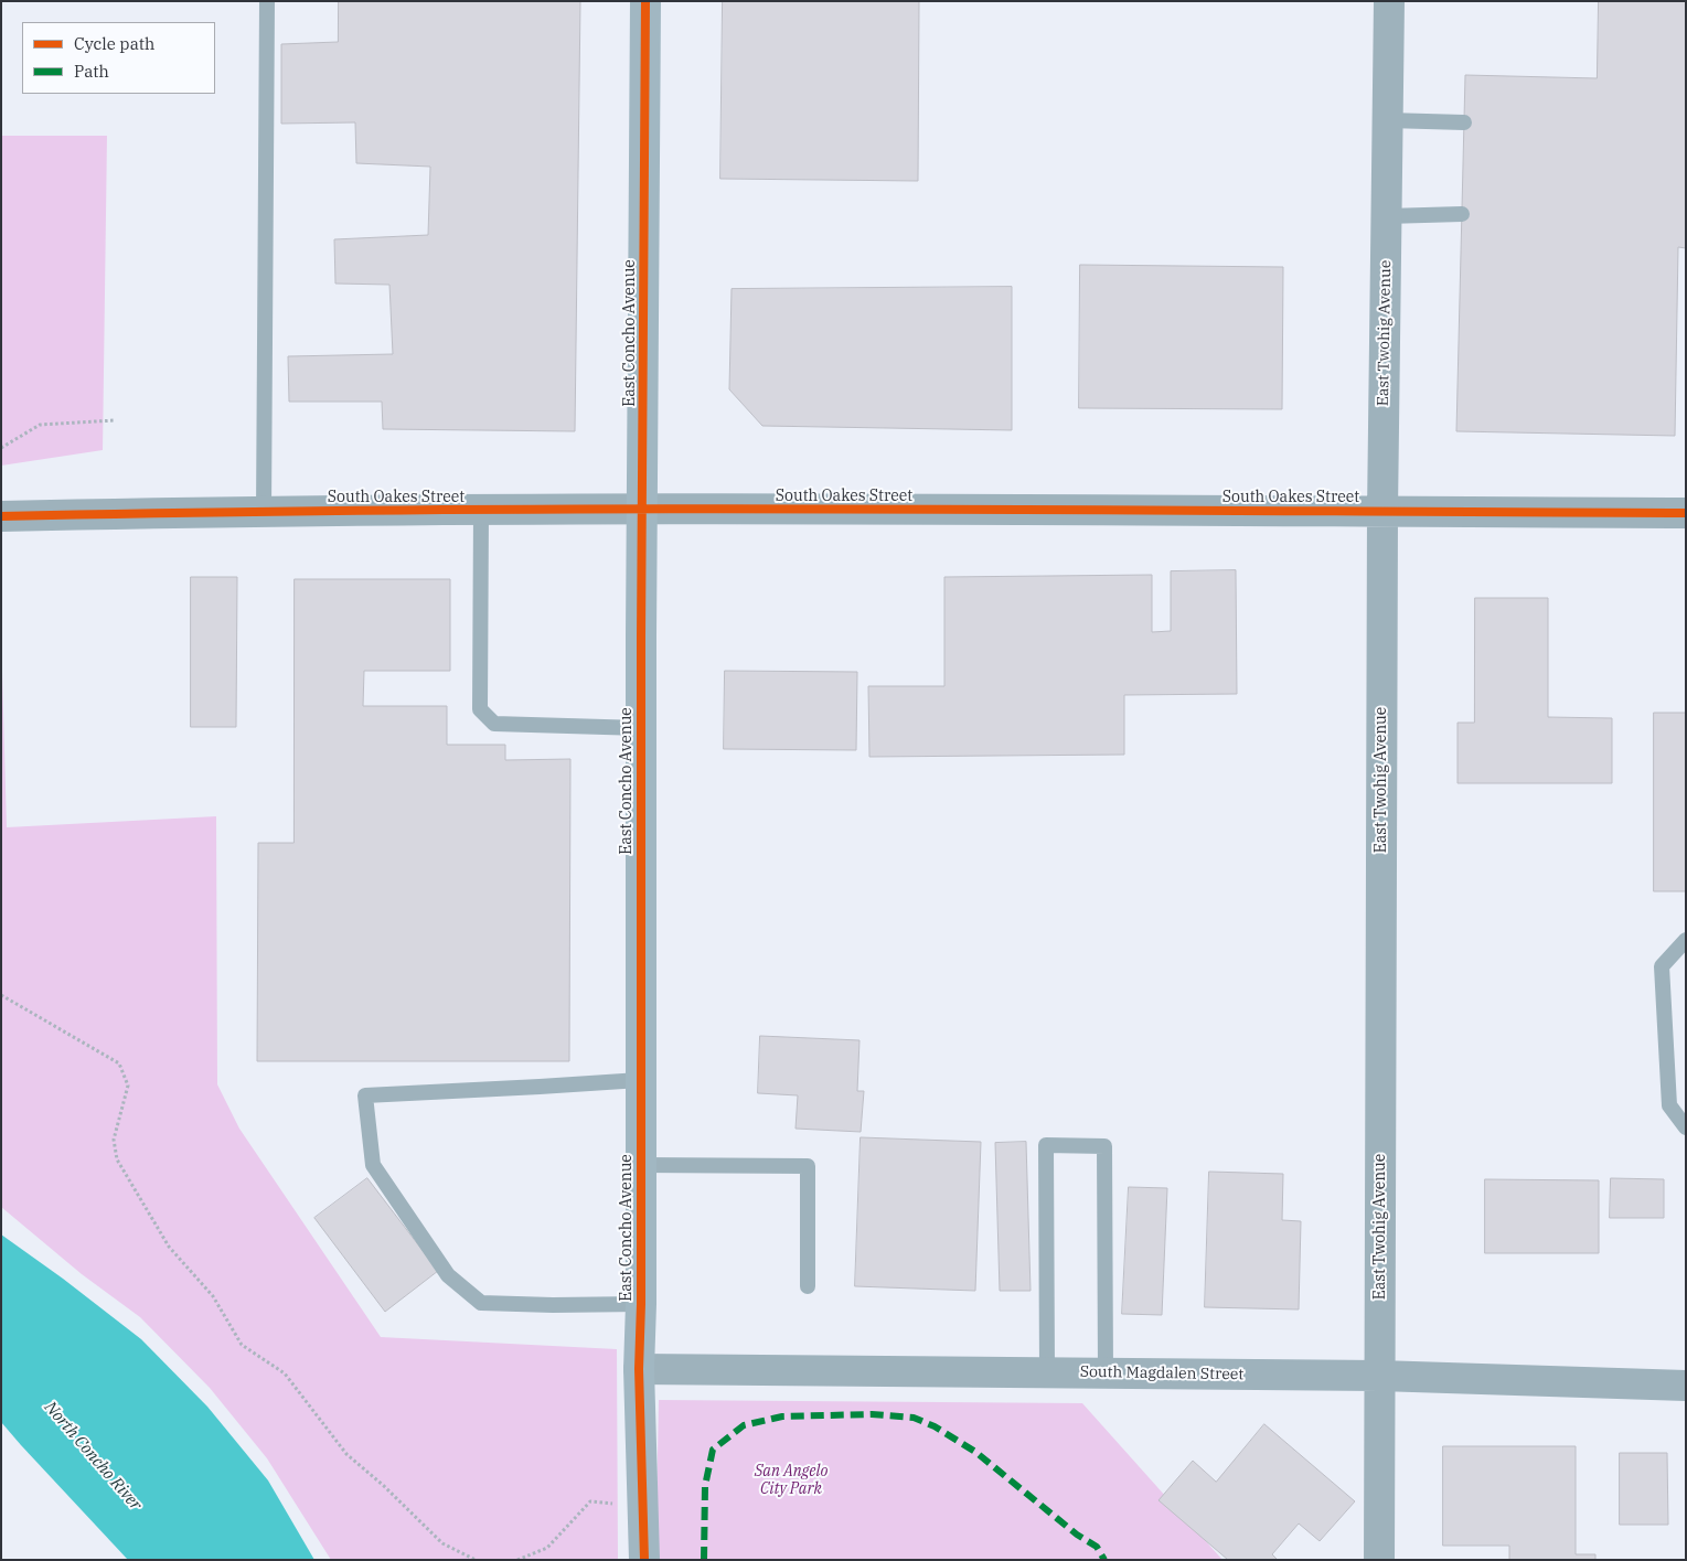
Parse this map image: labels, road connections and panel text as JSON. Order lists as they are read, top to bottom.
{
  "streets": {
    "street": [
      "East Concho Avenue",
      "East Twohig Avenue",
      "South Oakes Street",
      "South Magdalen Street"
    ]
  },
  "crossings": [
    ["East Concho Avenue", "South Oakes Street"],
    ["East Concho Avenue", "South Magdalen Street"],
    ["East Twohig Avenue", "South Oakes Street"],
    ["East Twohig Avenue", "South Magdalen Street"]
  ],
  "water": ["North Concho River"],
  "parks": ["San Angelo City Park"],
  "legend": ["Cycle path", "Path"]
}
